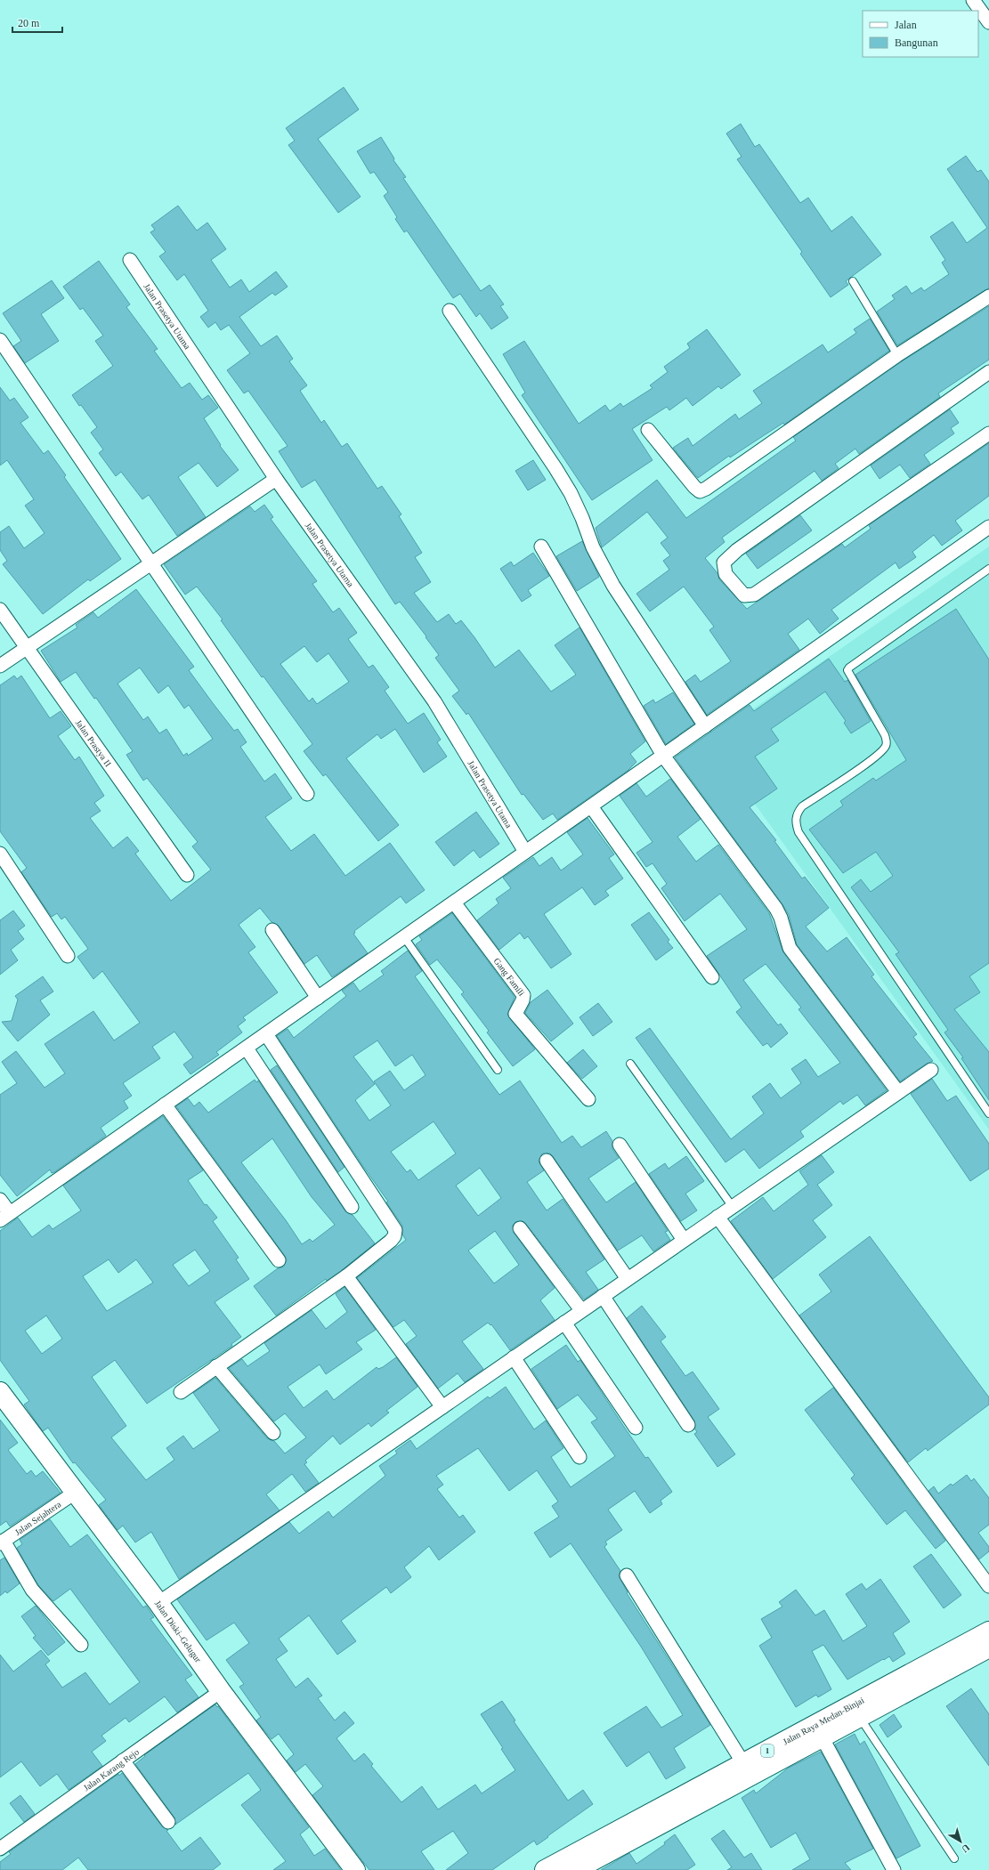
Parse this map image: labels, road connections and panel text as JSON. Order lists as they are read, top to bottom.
{
  "streets": {
    "main road": ["Jalan Diski–Gelugur", "Jalan Raya Medan-Binjai", "1"],
    "street": [
      "Jalan Prasetya Utama",
      "Jalan Prastya II",
      "Gang Famili",
      "Jalan Sejahtera",
      "Jalan Karang Rejo"
    ]
  },
  "crossings": [
    ["Jalan Sejahtera", "Jalan Diski–Gelugur"],
    ["Jalan Diski–Gelugur", "Jalan Karang Rejo"]
  ],
  "legend": ["Jalan", "Bangunan"],
  "scale_bar": "20 m",
  "north": "bottom right"
}
